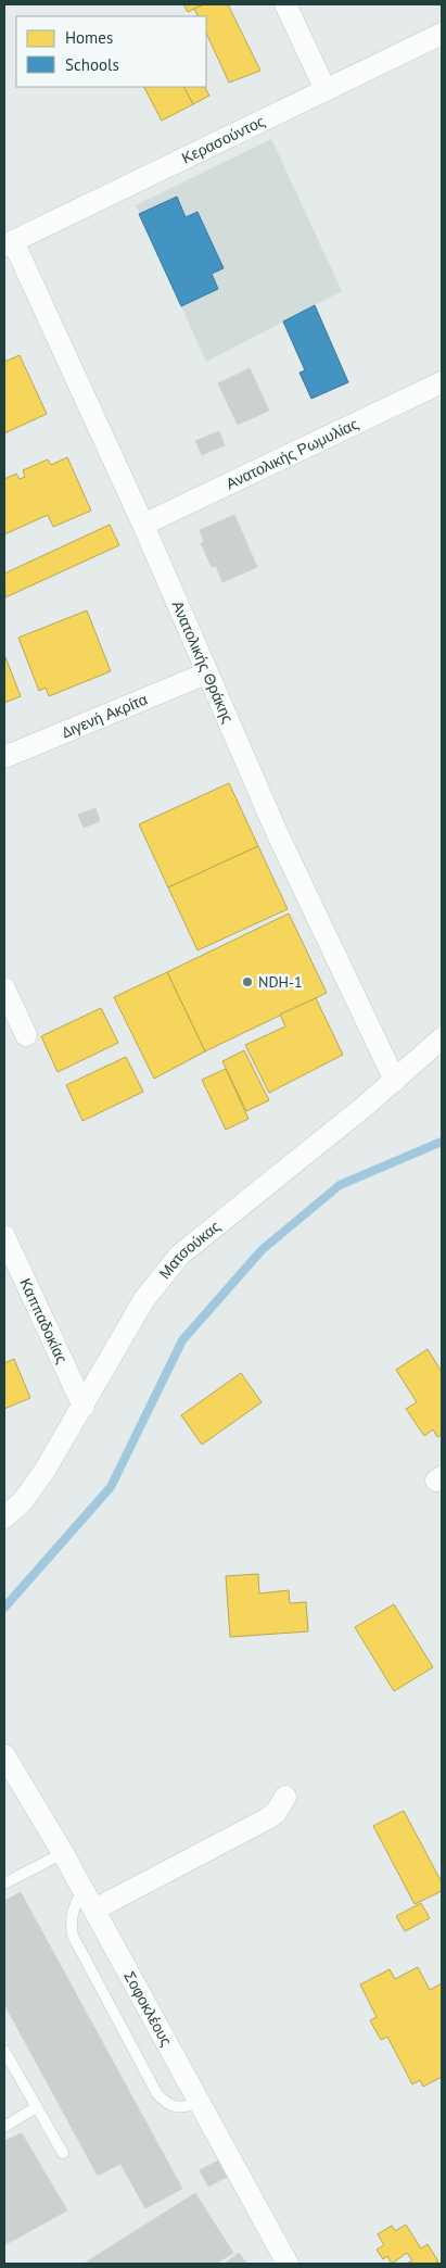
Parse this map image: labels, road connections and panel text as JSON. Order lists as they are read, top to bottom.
{
  "streets": {
    "street": [
      "Κερασούντος",
      "Ανατολικής Ρωμυλίας",
      "Ανατολικής Θράκης",
      "Διγενή Ακρίτα",
      "Ματσούκας",
      "Καππαδοκίας",
      "Σοφοκλέους"
    ]
  },
  "crossings": [
    ["Κερασούντος", "Ανατολικής Θράκης"],
    ["Ανατολικής Ρωμυλίας", "Ανατολικής Θράκης"],
    ["Ανατολικής Θράκης", "Διγενή Ακρίτα"],
    ["Ανατολικής Θράκης", "Ματσούκας"],
    ["Ματσούκας", "Καππαδοκίας"]
  ],
  "places": ["NDH-1"],
  "legend": ["Homes", "Schools"]
}
